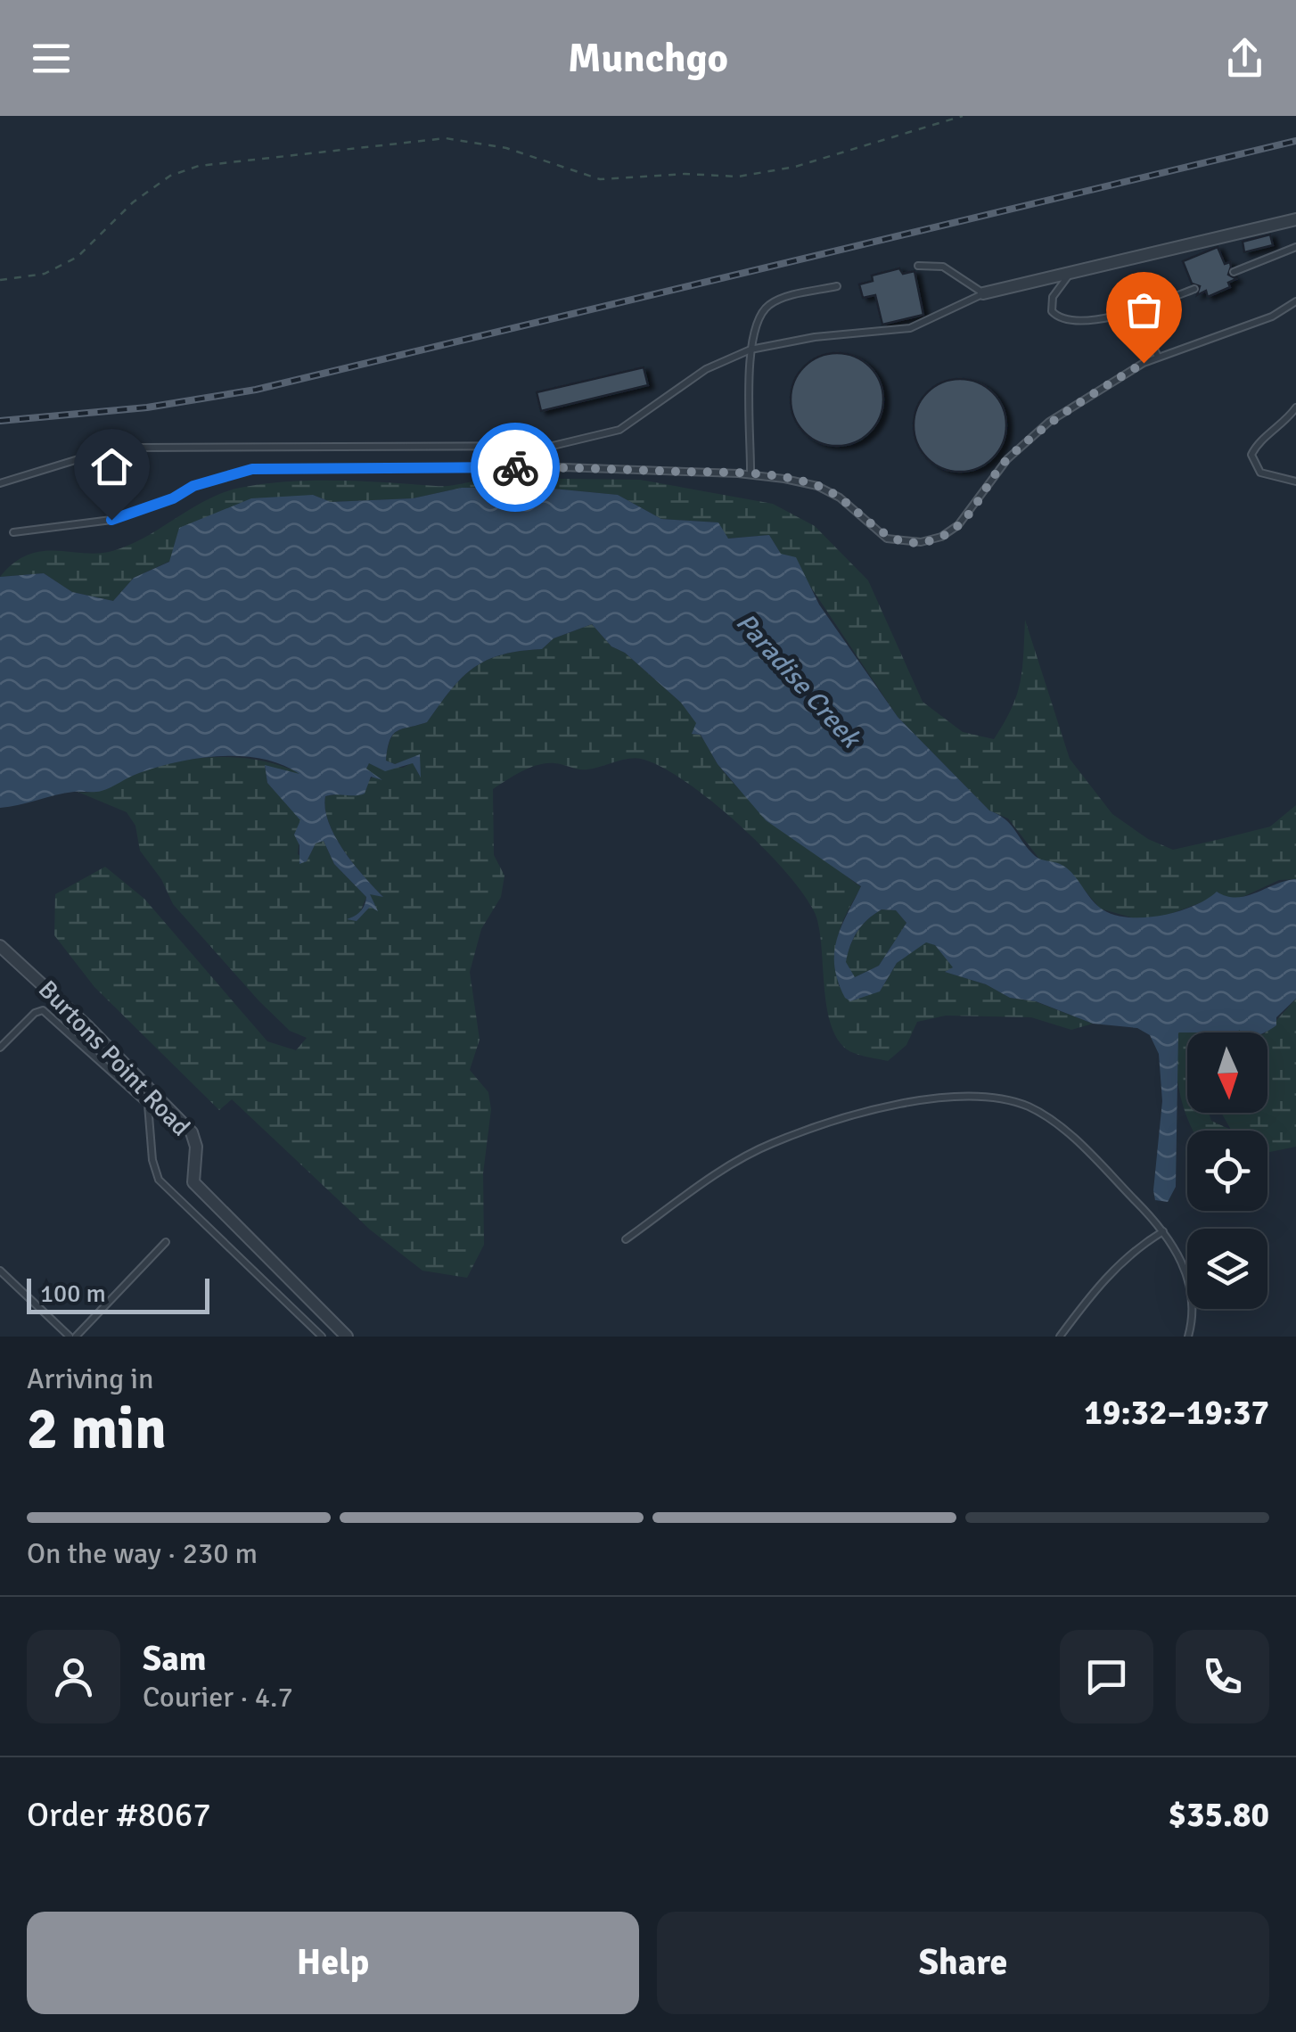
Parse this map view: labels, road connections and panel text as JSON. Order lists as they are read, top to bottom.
{
  "streets": {
    "street": ["Burtons Point Road"]
  },
  "water": ["Paradise Creek"],
  "scale_bar": "100 m",
  "north": "bottom",
  "page": {
    "header": "Munchgo",
    "scale": "100 m",
    "heading": ["2 min", "Arriving in", "19:32–19:37"],
    "panel": [
      "Sam",
      "Courier · 4.7",
      "Order #8067",
      "$35.80"
    ],
    "bar": "On the way · 230 m",
    "buttons": ["Help", "Share"]
  }
}
